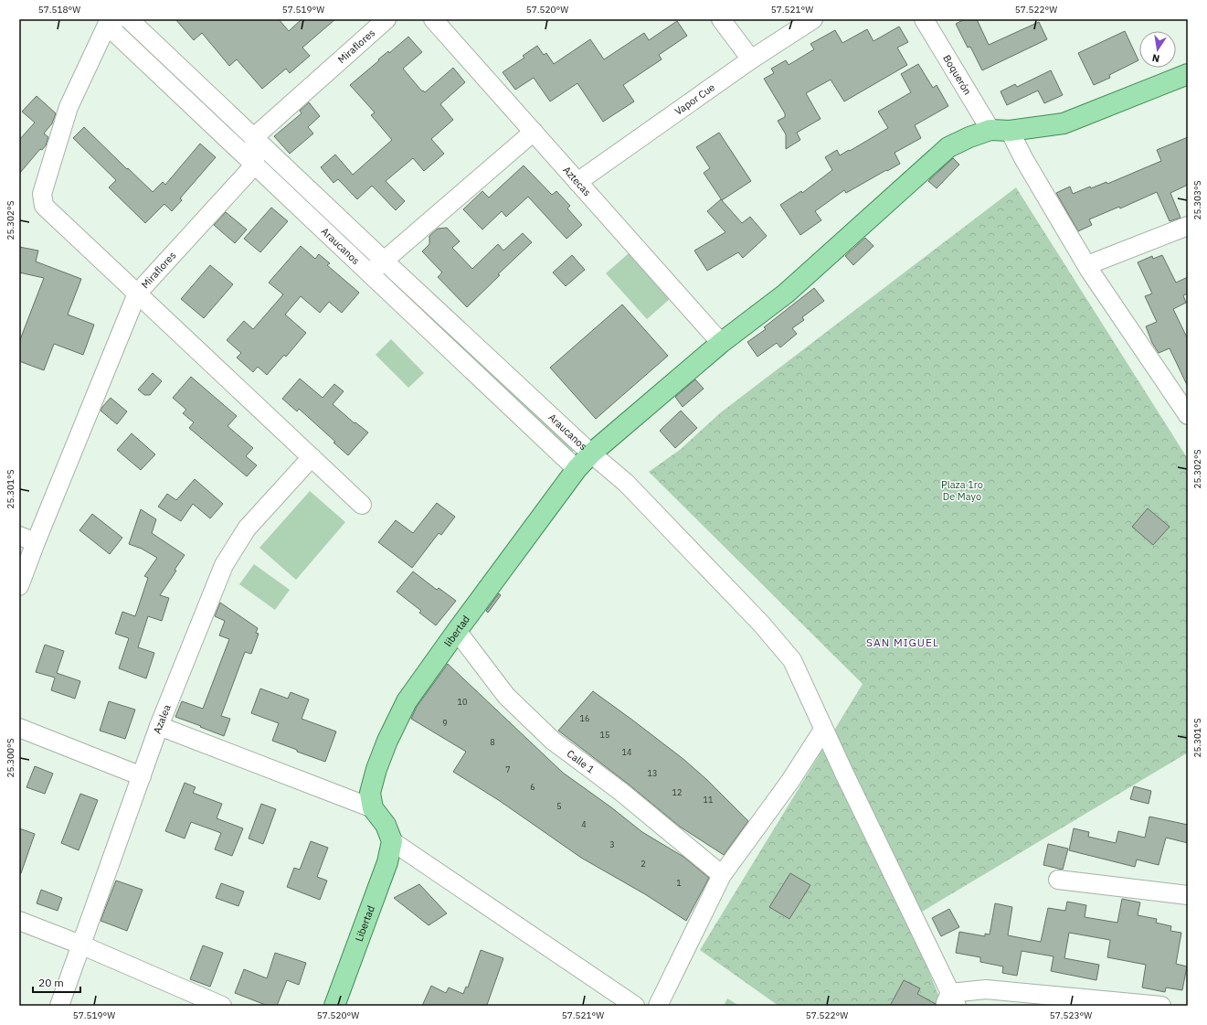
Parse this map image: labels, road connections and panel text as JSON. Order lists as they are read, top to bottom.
{
  "streets": {
    "main road": ["libertad", "Libertad"],
    "street": [
      "Miraflores",
      "Boquerón",
      "Vapor Cue",
      "Aztecas",
      "Araucanos",
      "Azalea",
      "Calle 1"
    ]
  },
  "crossings": [
    ["Miraflores", "Araucanos"],
    ["Boquerón", "libertad"],
    ["Vapor Cue", "Aztecas"],
    ["Aztecas", "libertad"],
    ["Araucanos", "libertad"],
    ["libertad", "Calle 1"]
  ],
  "districts": ["SAN MIGUEL"],
  "parks": ["Plaza 1ro De Mayo"],
  "house_numbers": [
    "10",
    "16",
    "9",
    "15",
    "8",
    "14",
    "7",
    "13",
    "6",
    "12",
    "11",
    "5",
    "4",
    "3",
    "2",
    "1"
  ],
  "scale_bar": "20 m",
  "north": "bottom",
  "coordinates": [
    "57.518°W",
    "57.519°W",
    "57.520°W",
    "57.521°W",
    "57.522°W",
    "25.303°S",
    "25.302°S",
    "25.301°S",
    "25.300°S",
    "57.523°W"
  ]
}
